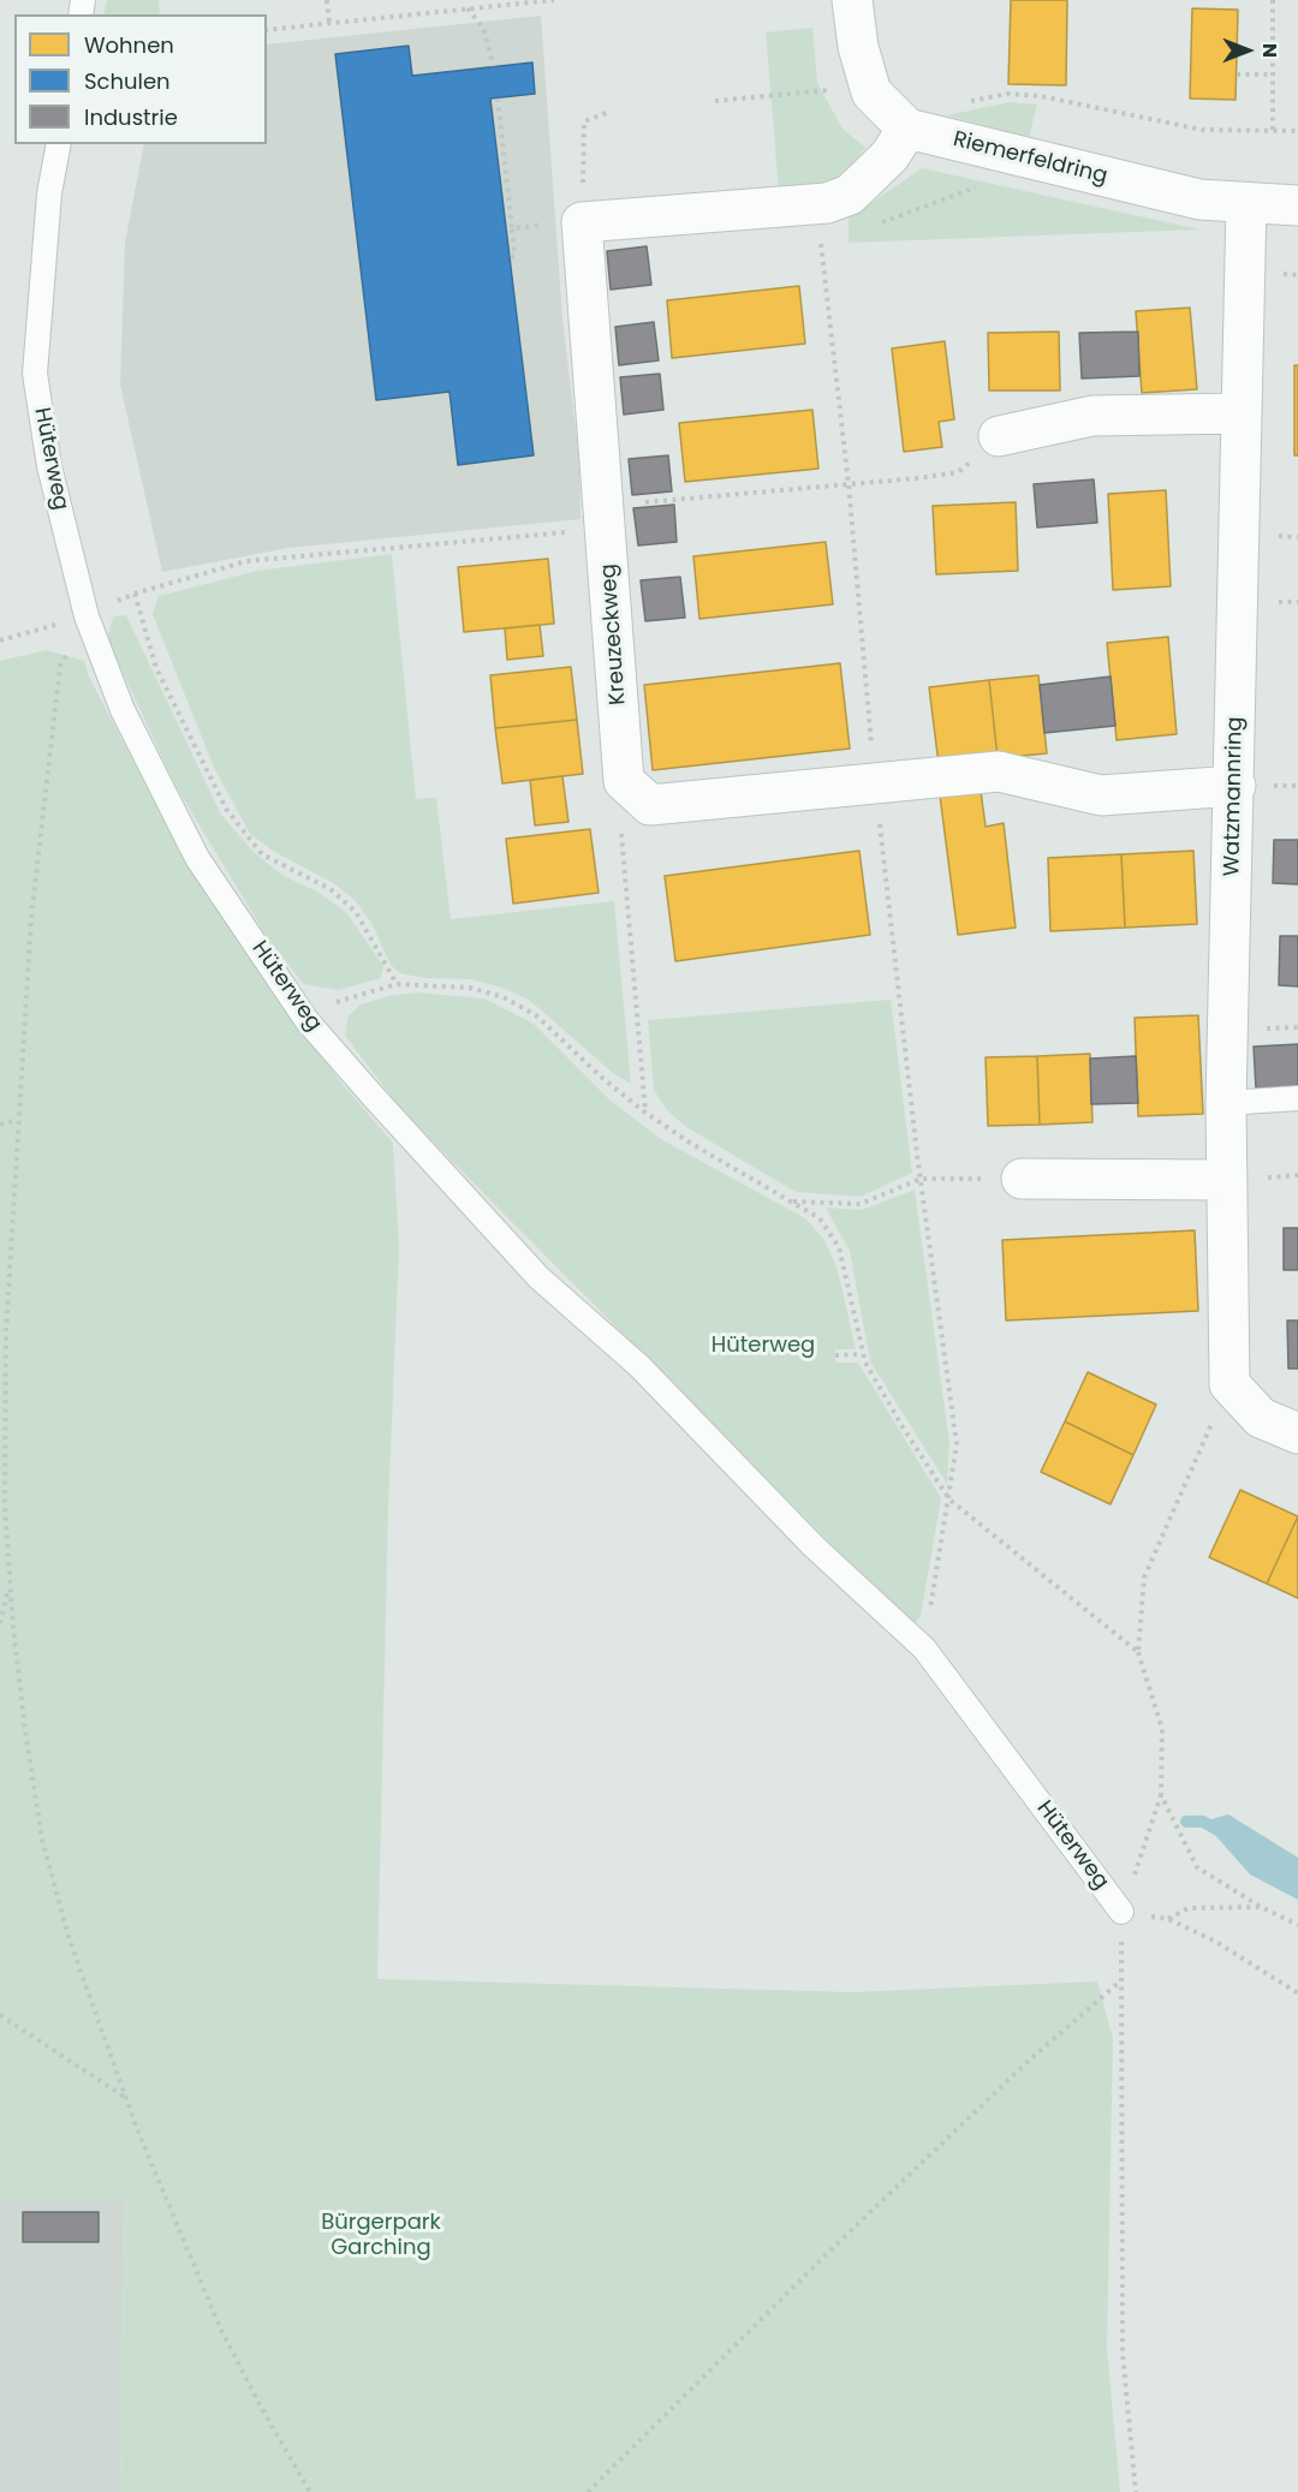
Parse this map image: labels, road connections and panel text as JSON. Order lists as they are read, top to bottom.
{
  "streets": {
    "street": ["Riemerfeldring", "Kreuzeckweg", "Watzmannring"],
    "lane": ["Hüterweg"]
  },
  "crossings": [
    ["Riemerfeldring", "Watzmannring"]
  ],
  "parks": ["Hüterweg", "Bürgerpark Garching"],
  "legend": ["Wohnen", "Schulen", "Industrie"],
  "north": "right"
}
